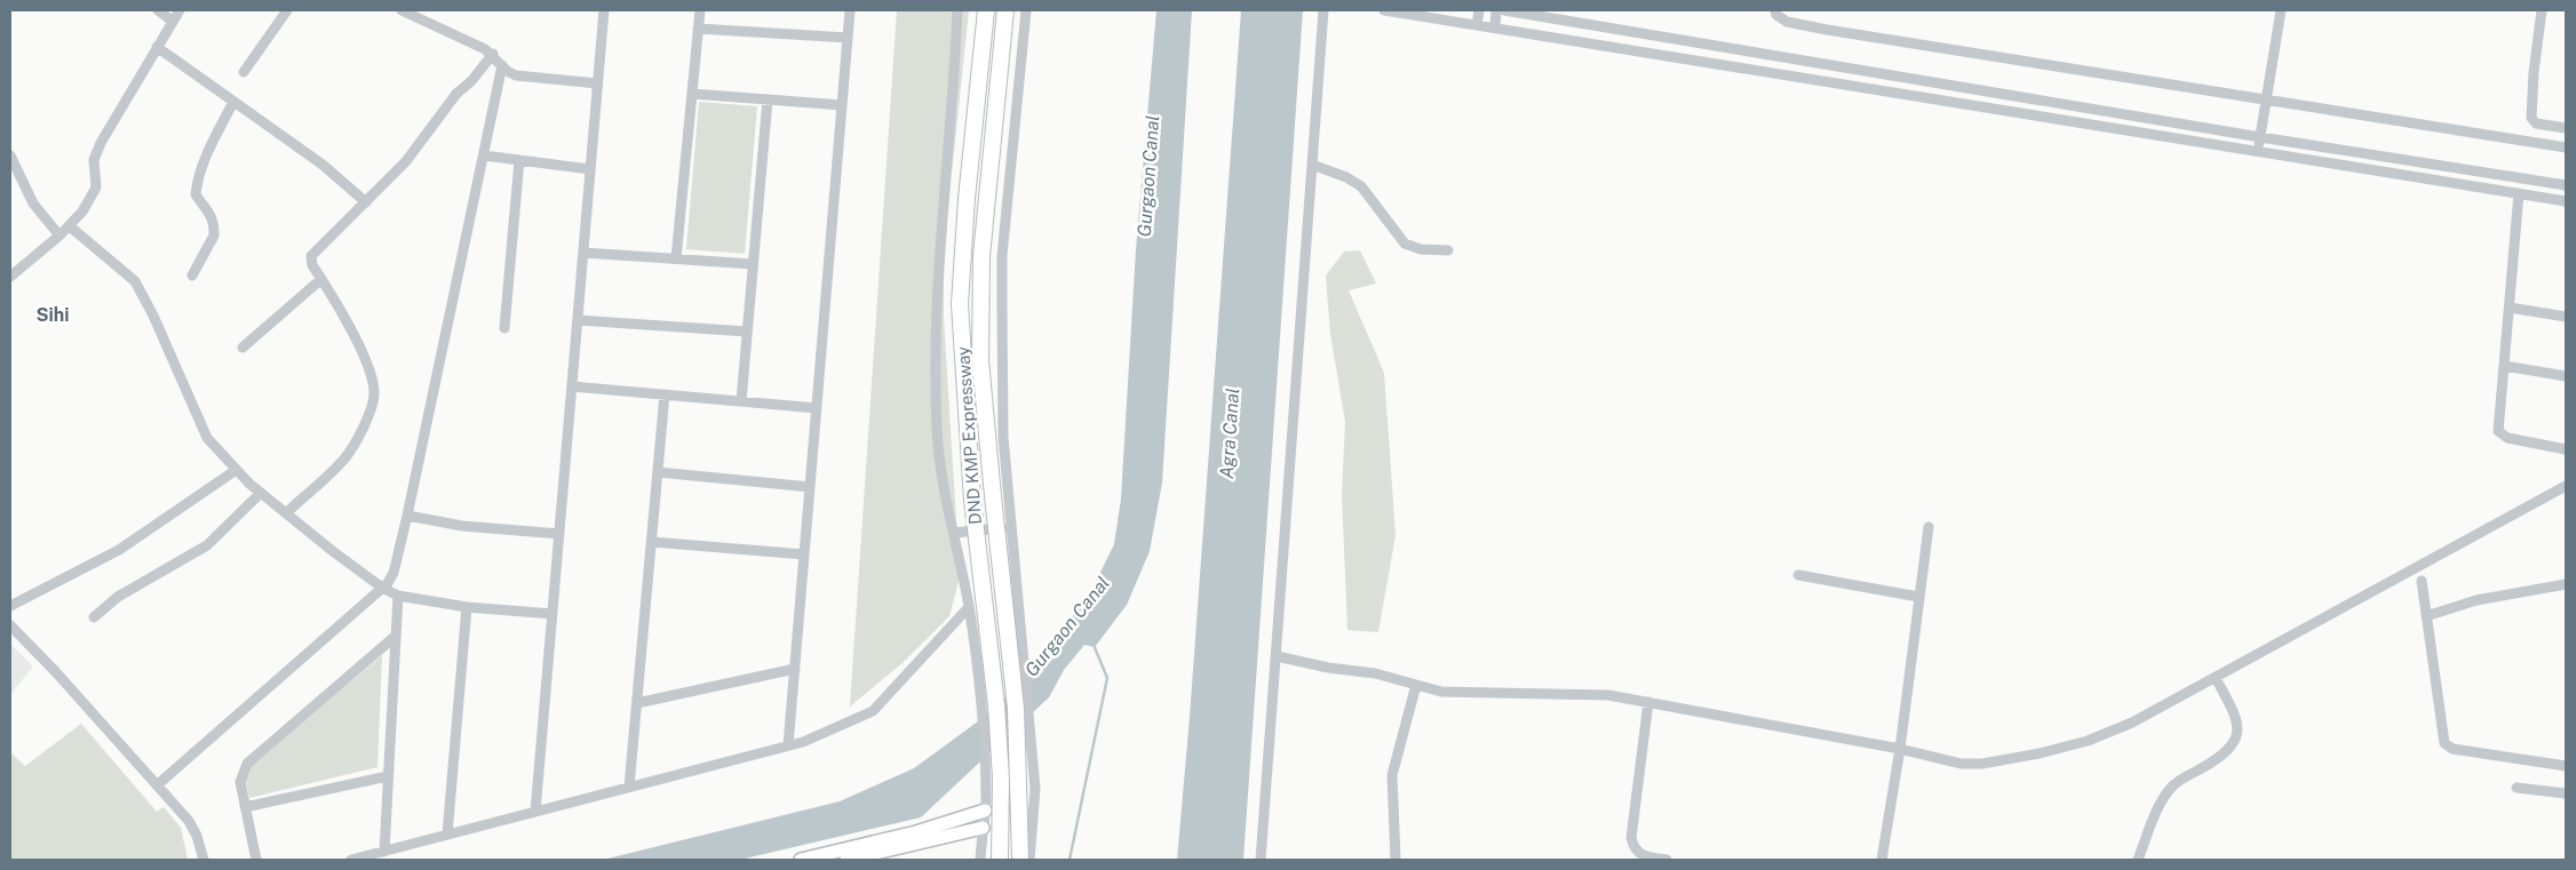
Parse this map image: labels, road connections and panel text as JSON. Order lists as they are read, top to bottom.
{
  "streets": {
    "highway": ["DND KMP Expressway"]
  },
  "districts": ["Sihi"],
  "water": ["Gurgaon Canal", "Agra Canal"]
}
